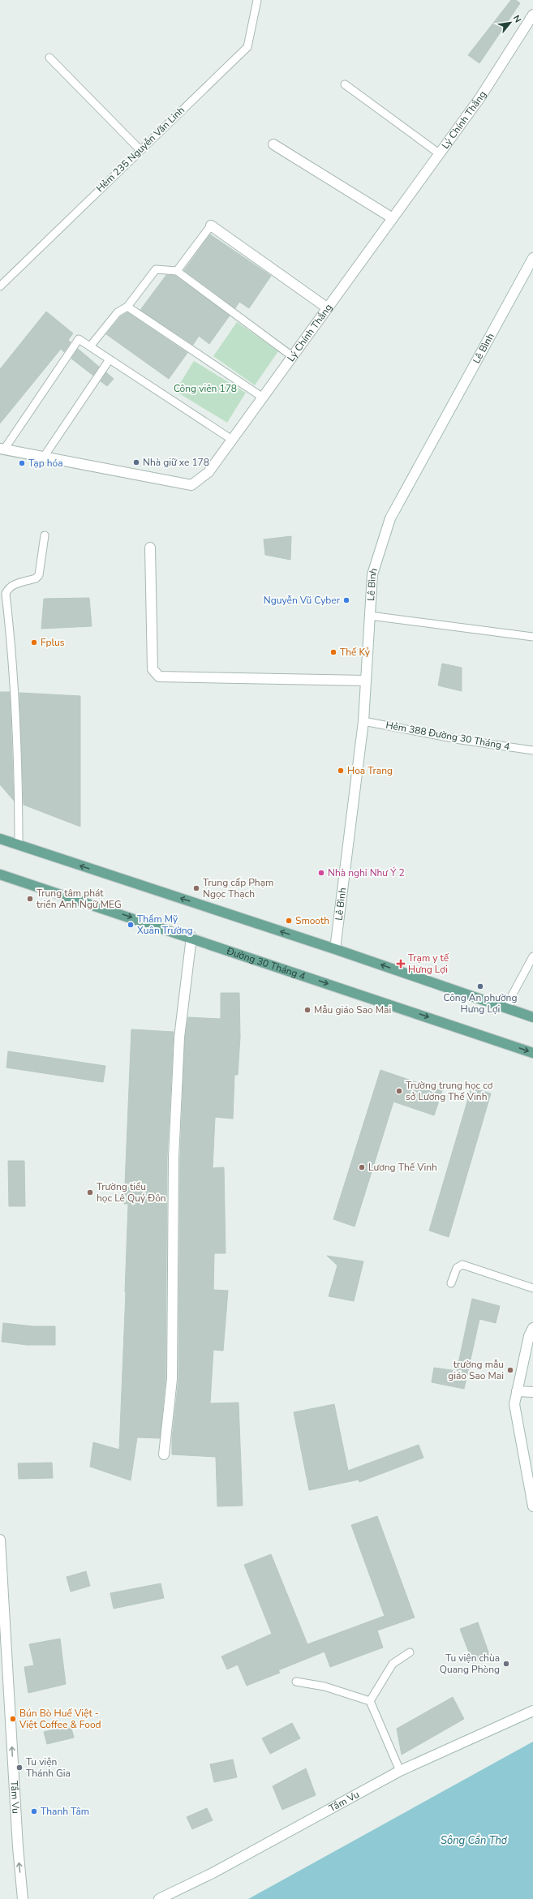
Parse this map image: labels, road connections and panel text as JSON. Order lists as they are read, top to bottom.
{
  "streets": {
    "main road": ["Đường 30 Tháng 4"],
    "street": ["Lý Chính Thắng", "Lê Bình", "Tầm Vu"],
    "lane": ["Hẻm 235 Nguyễn Văn Linh", "Hẻm 388 Đường 30 Tháng 4"]
  },
  "crossings": [
    ["Lê Bình", "Hẻm 388 Đường 30 Tháng 4"]
  ],
  "one_way": ["Tầm Vu"],
  "water": ["Sông Cần Thơ"],
  "parks": ["Công viên 178"],
  "places": {
    "other": [
      "Nhà giữ xe 178",
      "Tạp hóa",
      "Nguyễn Vũ Cyber",
      "Fplus",
      "Thế Kỷ",
      "Hoa Trang",
      "Nhà nghỉ Như Ý 2",
      "Trung cấp Phạm Ngọc Thạch",
      "Trung tâm phát triển Anh Ngữ MEG",
      "Smooth",
      "Thẩm Mỹ Xuân Trường",
      "Công An phường Hưng Lợi",
      "Mẫu giáo Sao Mai",
      "Trường trung học cơ sở Lương Thế Vinh",
      "Lương Thế Vinh",
      "Trường tiểu học Lê Quý Đôn",
      "trường mẫu giáo Sao Mai",
      "Tu viện chùa Quang Phòng",
      "Bún Bò Huế Việt - Việt Coffee & Food",
      "Tu viện Thánh Gia",
      "Thanh Tâm"
    ],
    "health": ["Trạm y tế Hưng Lợi"]
  },
  "north": "top right"
}
